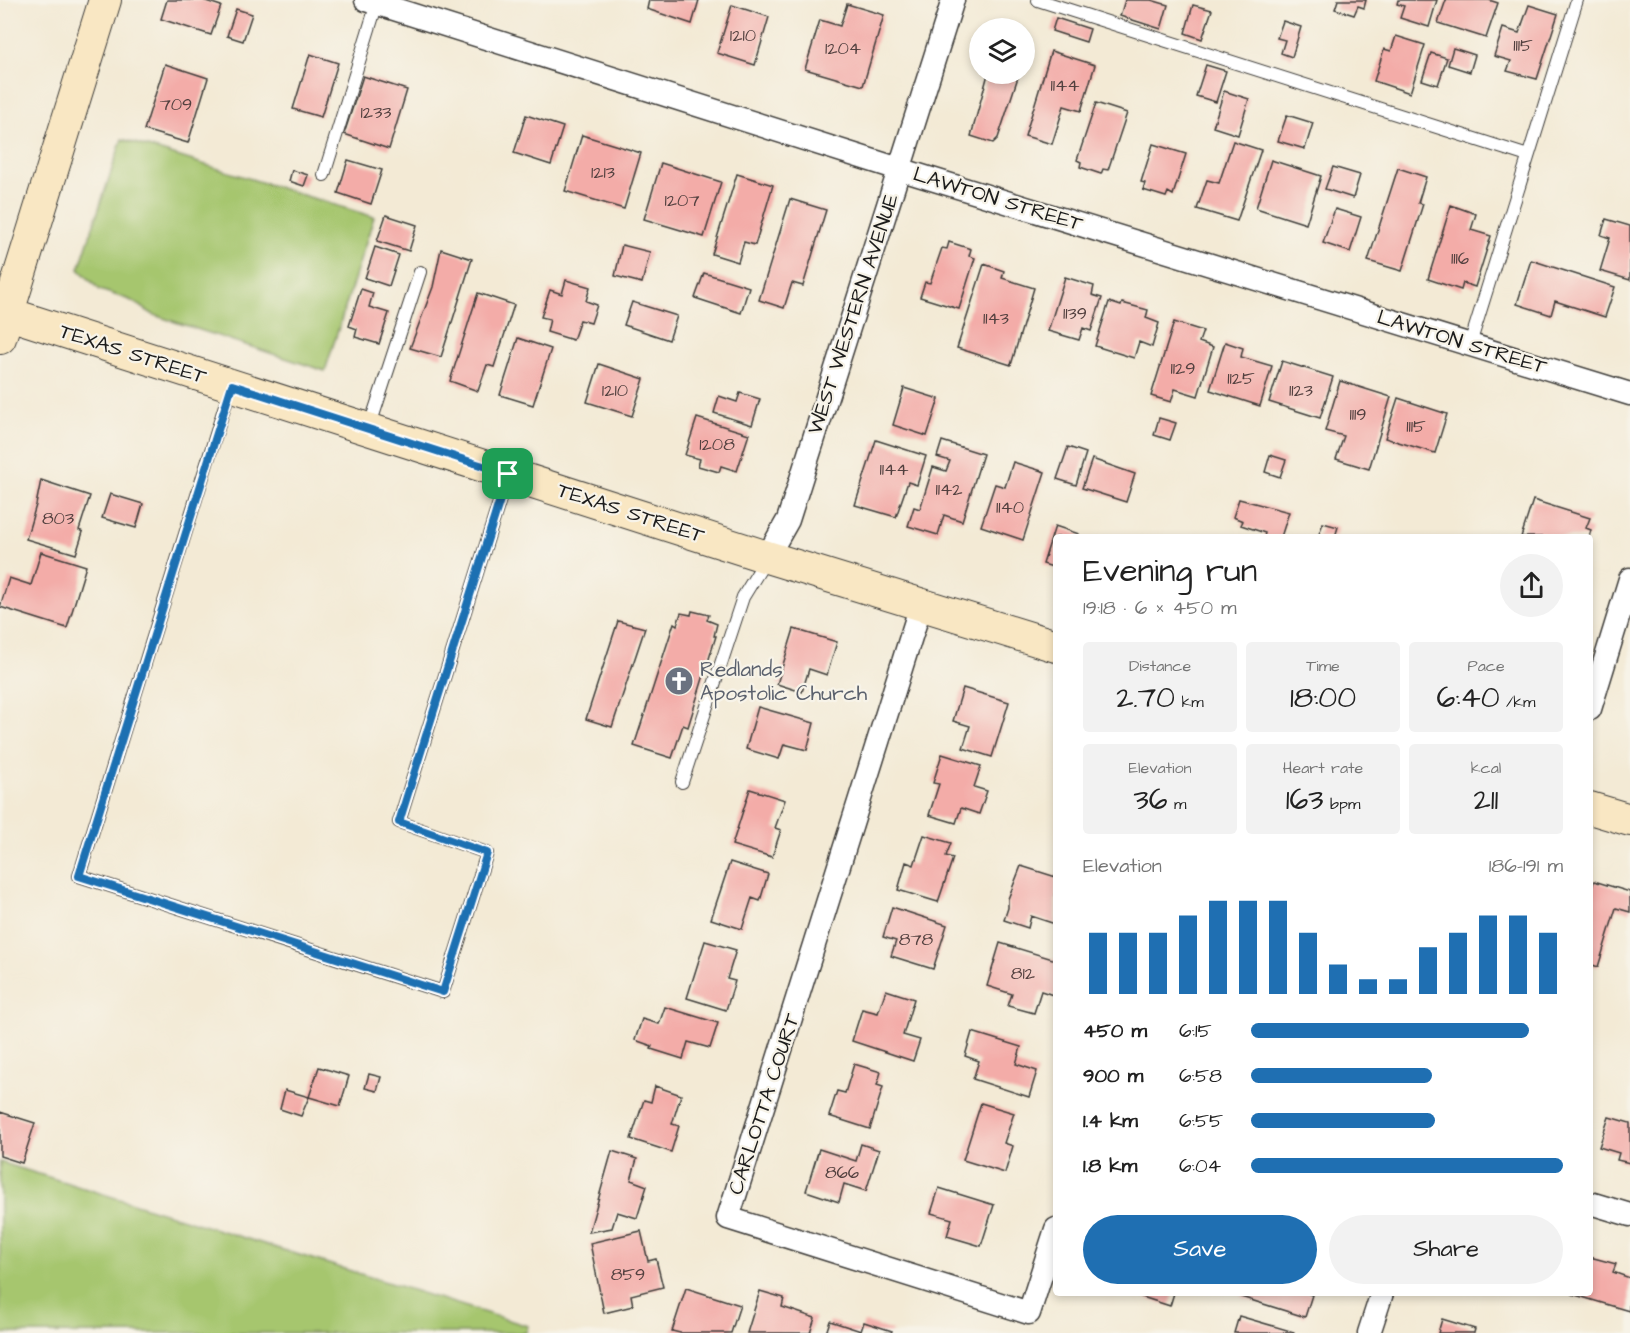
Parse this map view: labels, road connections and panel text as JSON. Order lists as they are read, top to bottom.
{
  "streets": {
    "street": [
      "LAWTON STREET",
      "WEST WESTERN AVENUE",
      "TEXAS STREET",
      "CARLOTTA COURT"
    ]
  },
  "crossings": [
    ["LAWTON STREET", "WEST WESTERN AVENUE"],
    ["WEST WESTERN AVENUE", "TEXAS STREET"],
    ["TEXAS STREET", "CARLOTTA COURT"]
  ],
  "places": {
    "church": ["Redlands Apostolic Church"]
  },
  "house_numbers": [
    "1210",
    "1115",
    "1204",
    "1144",
    "709",
    "1233",
    "1213",
    "1207",
    "1116",
    "1139",
    "1143",
    "1129",
    "1125",
    "1210",
    "1123",
    "1119",
    "1115",
    "1208",
    "1144",
    "1142",
    "1140",
    "803",
    "878",
    "812",
    "866",
    "859"
  ],
  "page": {
    "heading": ["Evening run", "19:18 · 6 × 450 m"],
    "stats": [
      ["Distance", "2.70 km"],
      ["Time", "18:00"],
      ["Pace", "6:40 /km"],
      ["Elevation", "36 m"],
      ["Heart rate", "163 bpm"],
      ["kcal", "211"]
    ],
    "chart": ["Elevation", "186–191 m"],
    "list": [
      {
        "name": "450 m",
        "note": "6:15"
      },
      {
        "name": "900 m",
        "note": "6:58"
      },
      {
        "name": "1.4 km",
        "note": "6:55"
      },
      {
        "name": "1.8 km",
        "note": "6:04"
      }
    ],
    "buttons": ["Save", "Share"]
  }
}
